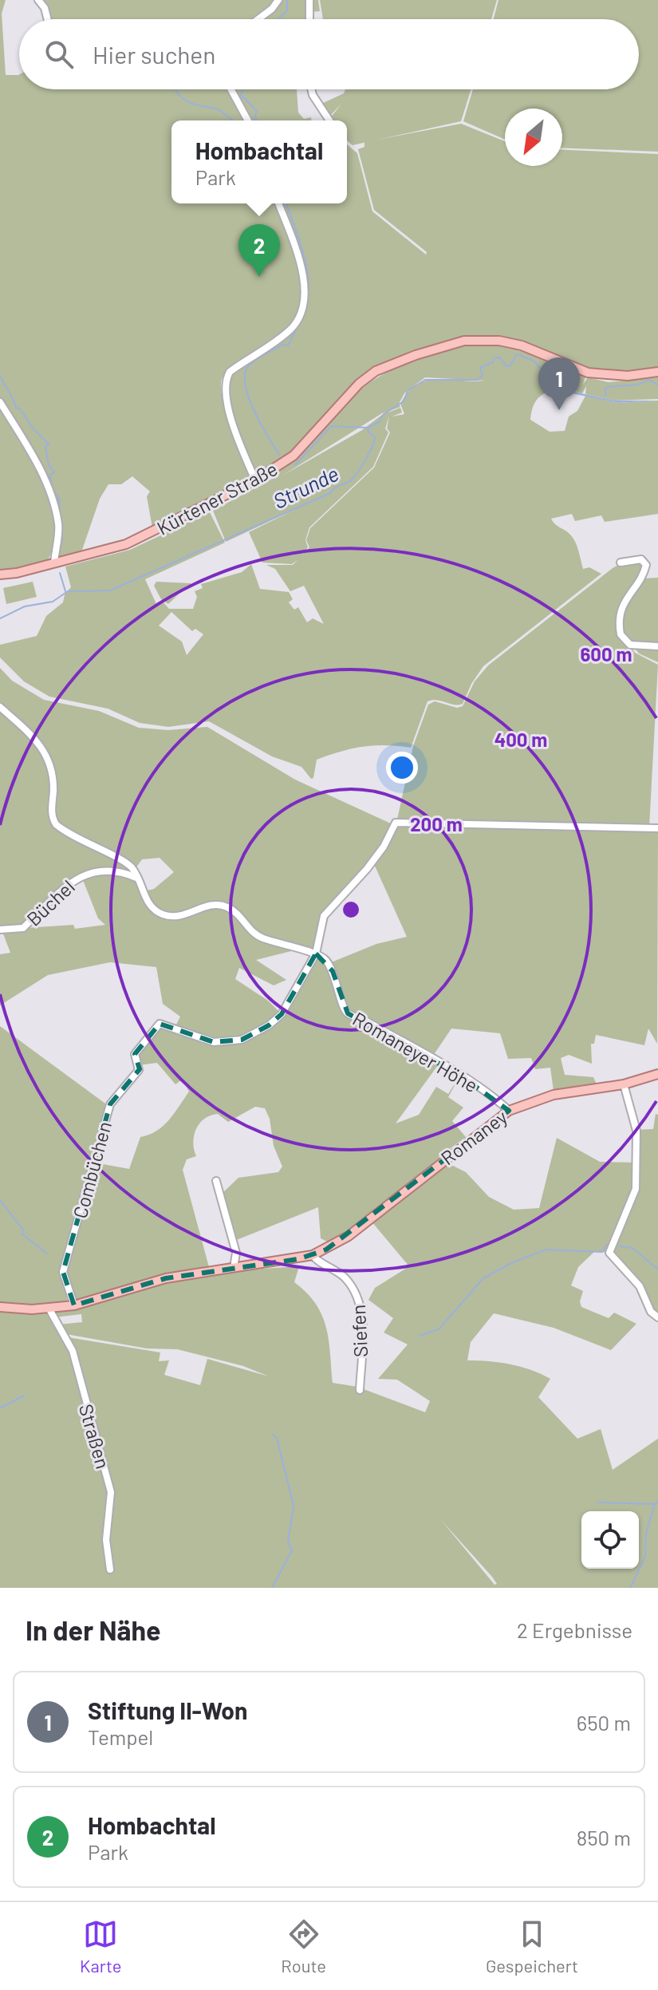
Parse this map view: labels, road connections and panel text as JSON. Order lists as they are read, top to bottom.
{
  "streets": {
    "main road": ["Kürtener Straße", "Romaney"],
    "street": [
      "Büchel",
      "Romaneyer Höhe",
      "Combüchen",
      "Siefen",
      "Straßen"
    ]
  },
  "crossings": [
    ["Romaneyer Höhe", "Romaney"],
    ["Romaneyer Höhe", "Combüchen"],
    ["Romaney", "Combüchen"],
    ["Romaney", "Siefen"],
    ["Romaney", "Straßen"]
  ],
  "water": ["Strunde"],
  "north": "bottom left",
  "page": {
    "search": "Hier suchen",
    "popup": ["Hombachtal", "Park"],
    "pins": ["2", "1"],
    "heading": ["In der Nähe", "2 Ergebnisse"],
    "list": [
      {
        "mark": "1",
        "name": "Stiftung Il-Won",
        "note": "Tempel",
        "value": "650 m"
      },
      {
        "mark": "2",
        "name": "Hombachtal",
        "note": "Park",
        "value": "850 m"
      }
    ],
    "nav": ["Karte", "Route", "Gespeichert"]
  },
  "rings": ["600 m", "400 m", "200 m"]
}
